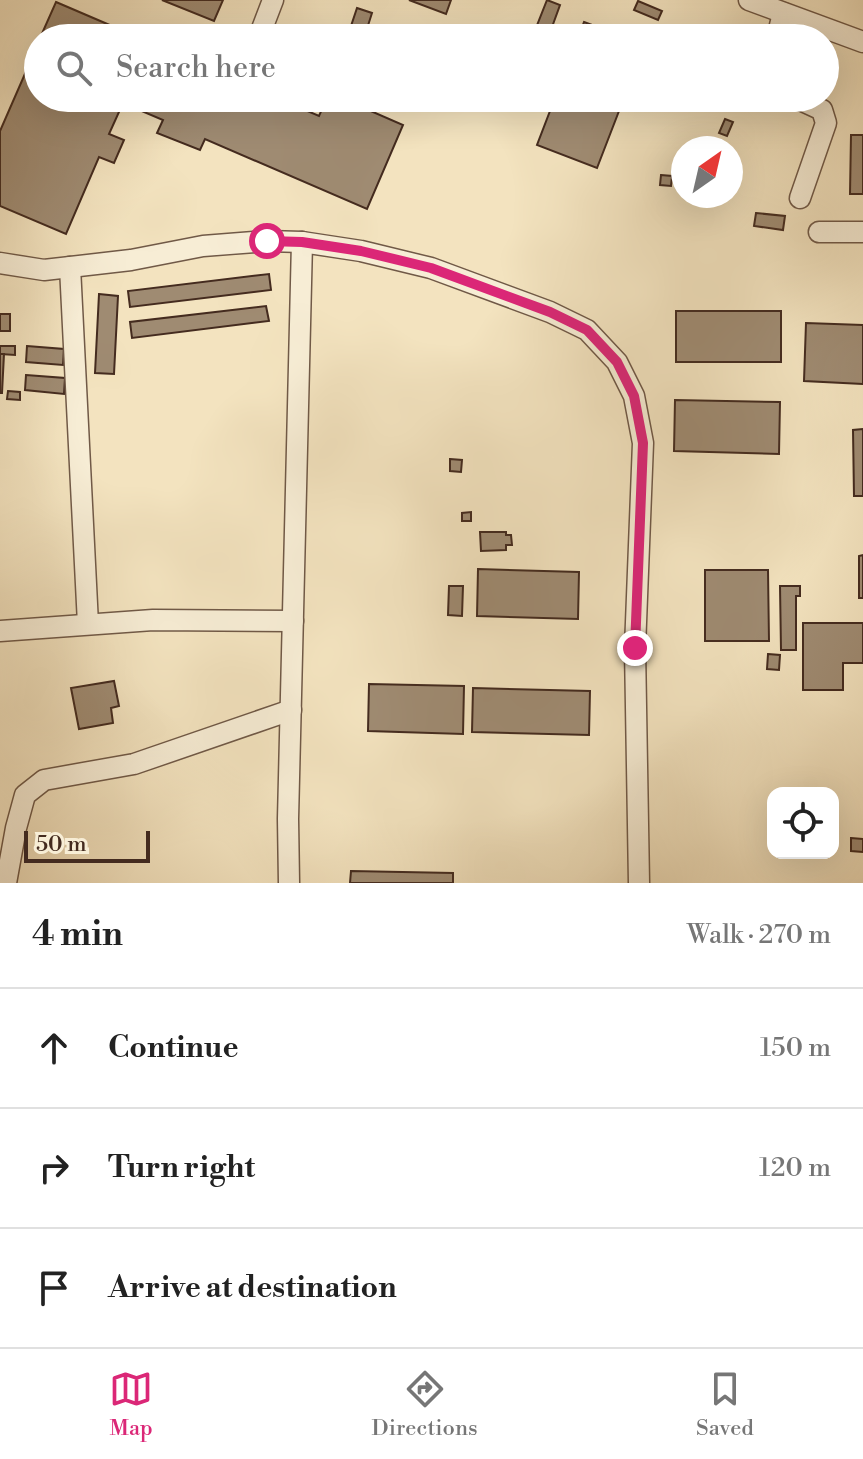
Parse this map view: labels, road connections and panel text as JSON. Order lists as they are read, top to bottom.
{
  "scale_bar": "50 m",
  "north": "top right",
  "page": {
    "search": "Search here",
    "scale": "50 m",
    "heading": ["4 min", "Walk · 270 m"],
    "list": [
      ["Continue", "150 m"],
      ["Turn right", "120 m"],
      "Arrive at destination"
    ],
    "nav": ["Map", "Directions", "Saved"]
  }
}
